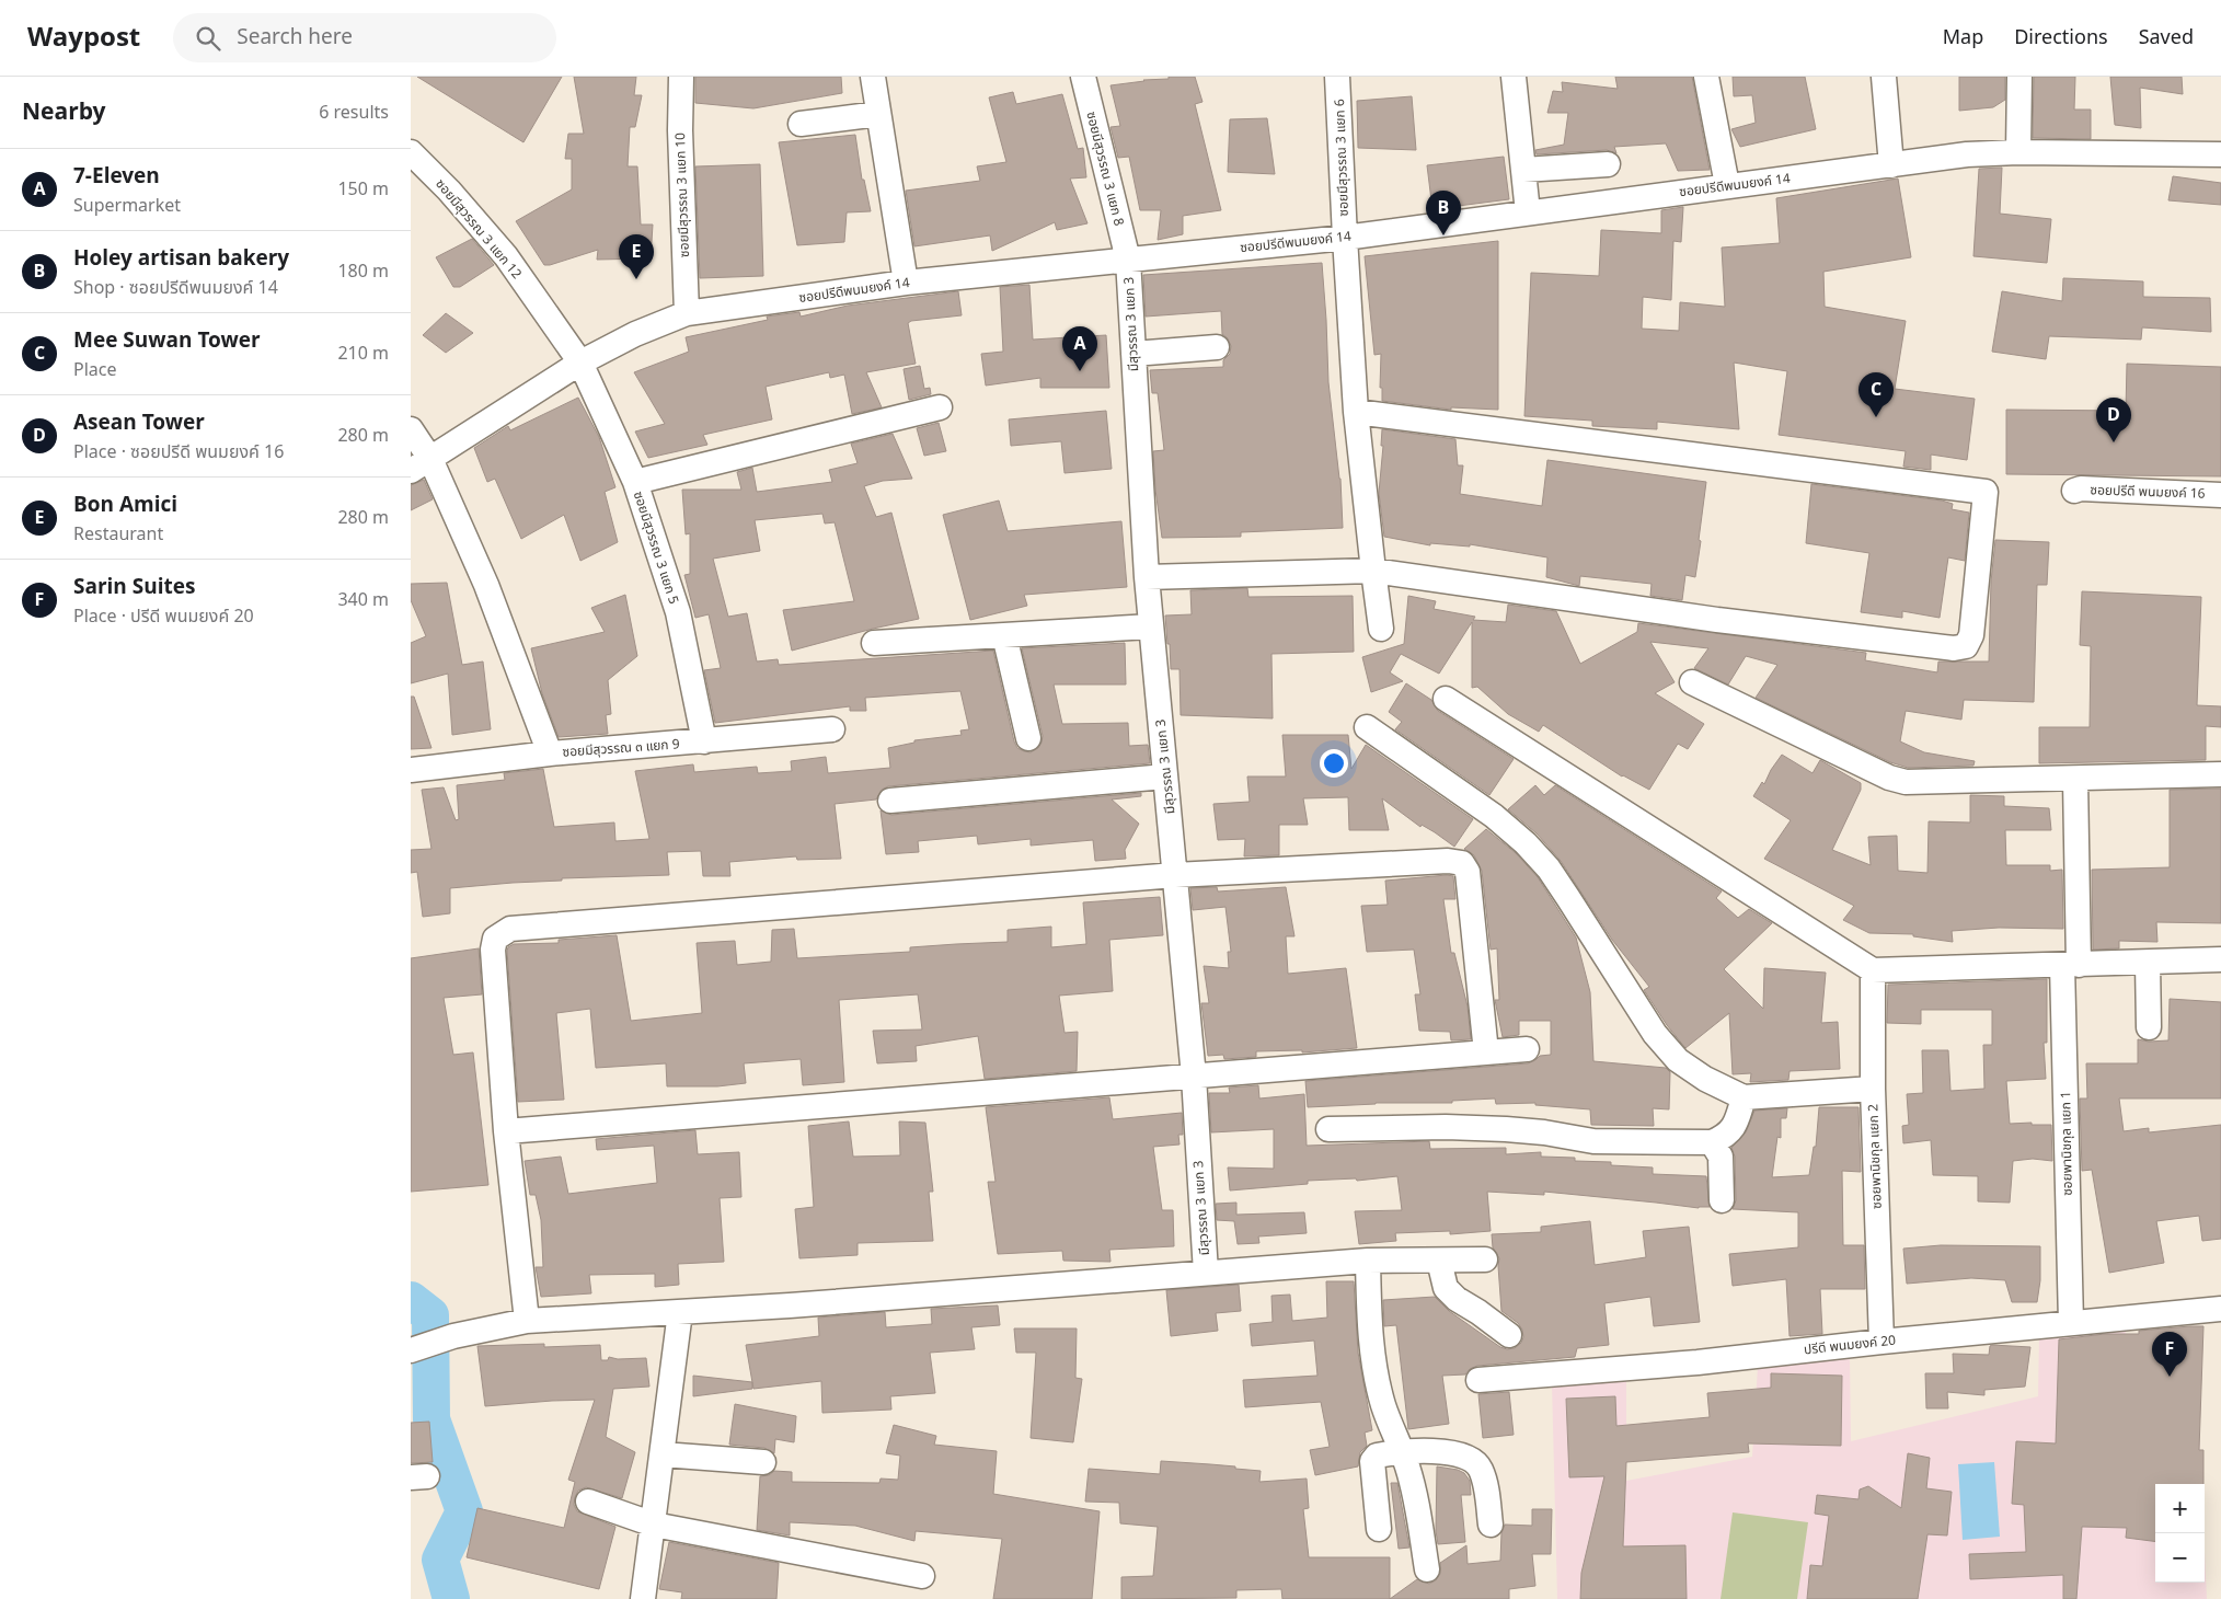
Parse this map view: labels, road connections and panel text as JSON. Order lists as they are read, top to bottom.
{
  "streets": {
    "street": [
      "ซอยมีสุวรรณ 3 แยก 6",
      "ซอยมีสุวรรณ 3 แยก 8",
      "ซอยปรีดีพนมยงค์ 14",
      "ซอยมีสุวรรณ 3 แยก 10",
      "ซอยมีสุวรรณ 3 แยก 12",
      "มีสุวรรณ 3 แยก 3",
      "ซอยปรีดี พนมยงค์ 16",
      "ซอยมีสุวรรณ 3 แยก 5",
      "ซอยมีสุวรรณ ๓ แยก 9",
      "ซอยพานิชกุล แยก 1",
      "ซอยพานิชกุล แยก 2",
      "ปรีดี พนมยงค์ 20"
    ]
  },
  "crossings": [
    ["ซอยมีสุวรรณ 3 แยก 6", "ซอยปรีดีพนมยงค์ 14"],
    ["ซอยมีสุวรรณ 3 แยก 8", "ซอยปรีดีพนมยงค์ 14"],
    ["ซอยมีสุวรรณ 3 แยก 8", "มีสุวรรณ 3 แยก 3"],
    ["ซอยปรีดีพนมยงค์ 14", "ซอยมีสุวรรณ 3 แยก 10"],
    ["ซอยปรีดีพนมยงค์ 14", "ซอยมีสุวรรณ 3 แยก 12"],
    ["ซอยปรีดีพนมยงค์ 14", "มีสุวรรณ 3 แยก 3"],
    ["ซอยปรีดีพนมยงค์ 14", "ซอยมีสุวรรณ 3 แยก 5"],
    ["ซอยมีสุวรรณ 3 แยก 12", "ซอยมีสุวรรณ 3 แยก 5"],
    ["ซอยมีสุวรรณ 3 แยก 5", "ซอยมีสุวรรณ ๓ แยก 9"],
    ["ซอยพานิชกุล แยก 1", "ปรีดี พนมยงค์ 20"],
    ["ซอยพานิชกุล แยก 2", "ปรีดี พนมยงค์ 20"]
  ],
  "page": {
    "header": "Waypost",
    "search": "Search here",
    "nav": ["Map", "Directions", "Saved"],
    "heading": ["Nearby", "6 results"],
    "list": [
      {
        "mark": "A",
        "name": "7-Eleven",
        "note": "Supermarket",
        "value": "150 m"
      },
      {
        "mark": "B",
        "name": "Holey artisan bakery",
        "note": "Shop · ซอยปรีดีพนมยงค์ 14",
        "value": "180 m"
      },
      {
        "mark": "C",
        "name": "Mee Suwan Tower",
        "note": "Place",
        "value": "210 m"
      },
      {
        "mark": "D",
        "name": "Asean Tower",
        "note": "Place · ซอยปรีดี พนมยงค์ 16",
        "value": "280 m"
      },
      {
        "mark": "E",
        "name": "Bon Amici",
        "note": "Restaurant",
        "value": "280 m"
      },
      {
        "mark": "F",
        "name": "Sarin Suites",
        "note": "Place · ปรีดี พนมยงค์ 20",
        "value": "340 m"
      }
    ],
    "pins": [
      "B",
      "E",
      "A",
      "C",
      "D",
      "F"
    ],
    "map_buttons": ["+", "−"]
  }
}
